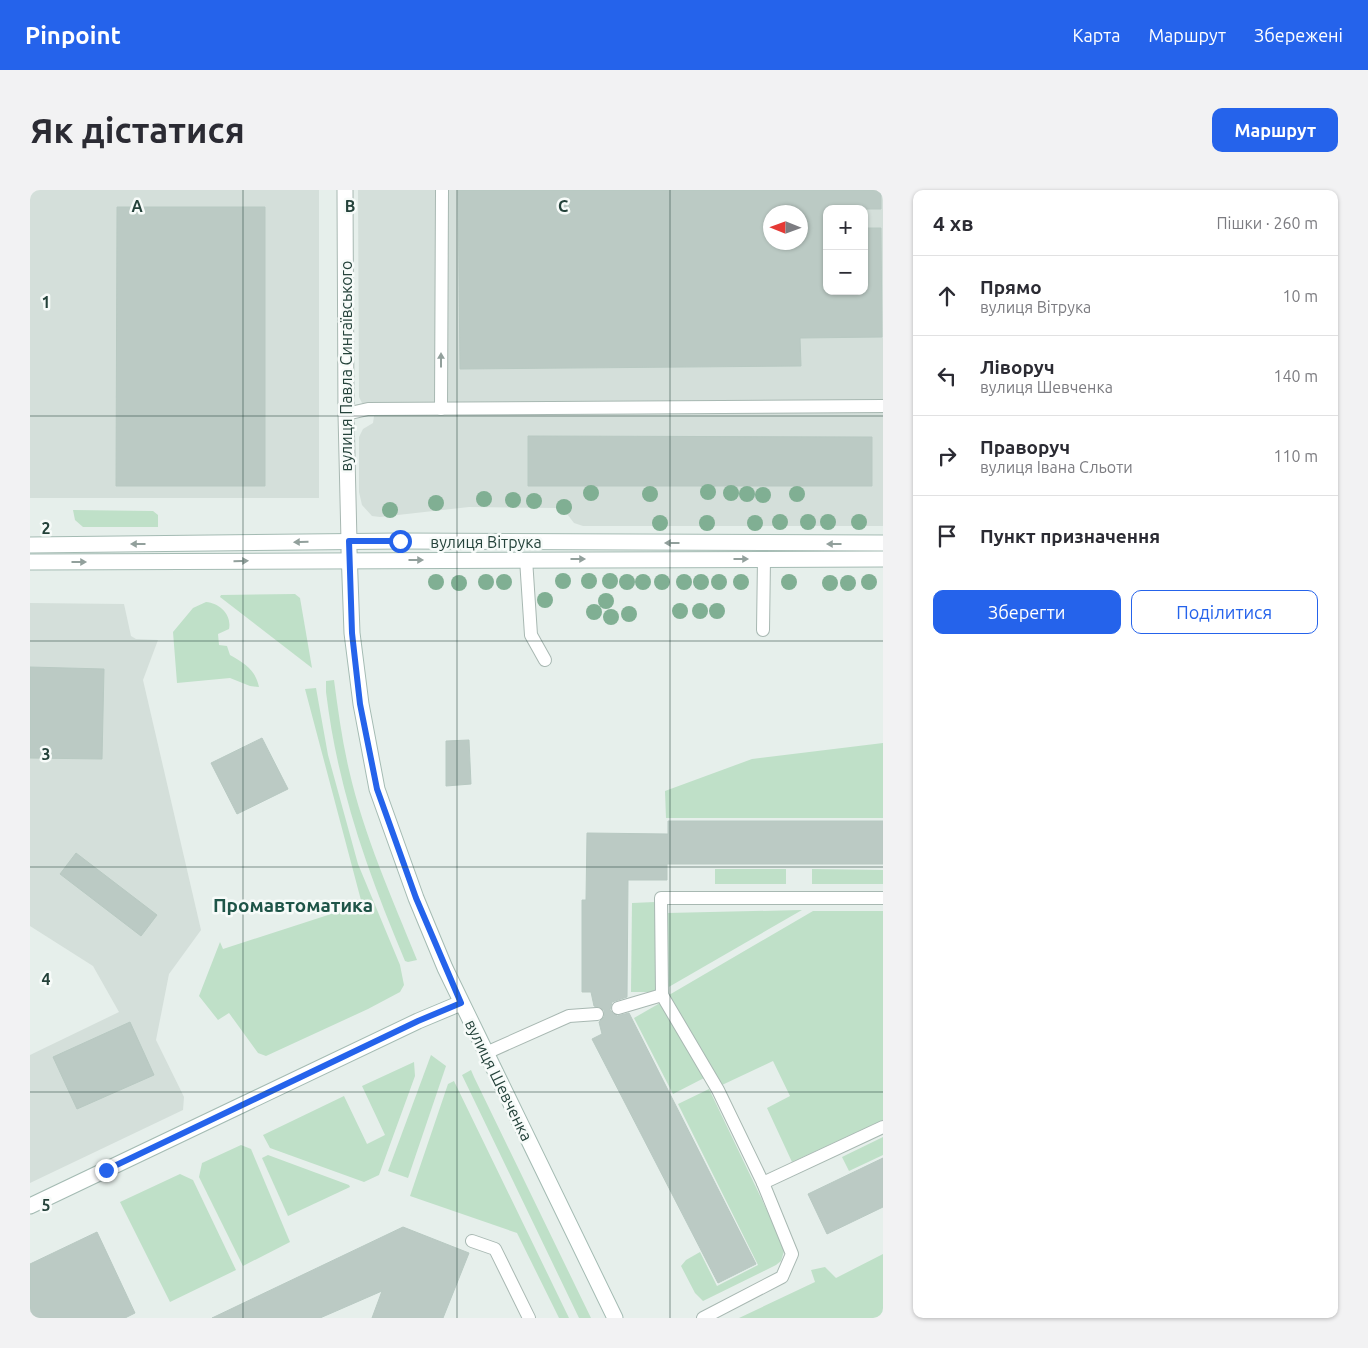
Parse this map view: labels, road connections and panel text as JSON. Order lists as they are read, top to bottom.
{
  "streets": {
    "main road": ["вулиця Павла Сингаївського", "вулиця Вітрука", "вулиця Шевченка"]
  },
  "crossings": [
    ["вулиця Павла Сингаївського", "вулиця Вітрука"],
    ["вулиця Павла Сингаївського", "вулиця Шевченка"],
    ["вулиця Вітрука", "вулиця Шевченка"]
  ],
  "districts": ["Промавтоматика"],
  "north": "left",
  "page": {
    "header": "Pinpoint",
    "nav": ["Карта", "Маршрут", "Збережені"],
    "buttons": [
      "Маршрут",
      ["Зберегти", "Поділитися"]
    ],
    "title": "Як дістатися",
    "heading": ["4 хв", "Пішки · 260 m"],
    "map_buttons": ["+", "−"],
    "list": [
      ["Прямо", "вулиця Вітрука", "10 m"],
      ["Ліворуч", "вулиця Шевченка", "140 m"],
      ["Праворуч", "вулиця Івана Сльоти", "110 m"],
      "Пункт призначення"
    ]
  },
  "grid": {
    "columns": ["A", "B", "C"],
    "rows": [
      "1",
      "2",
      "3",
      "4",
      "5"
    ]
  }
}
